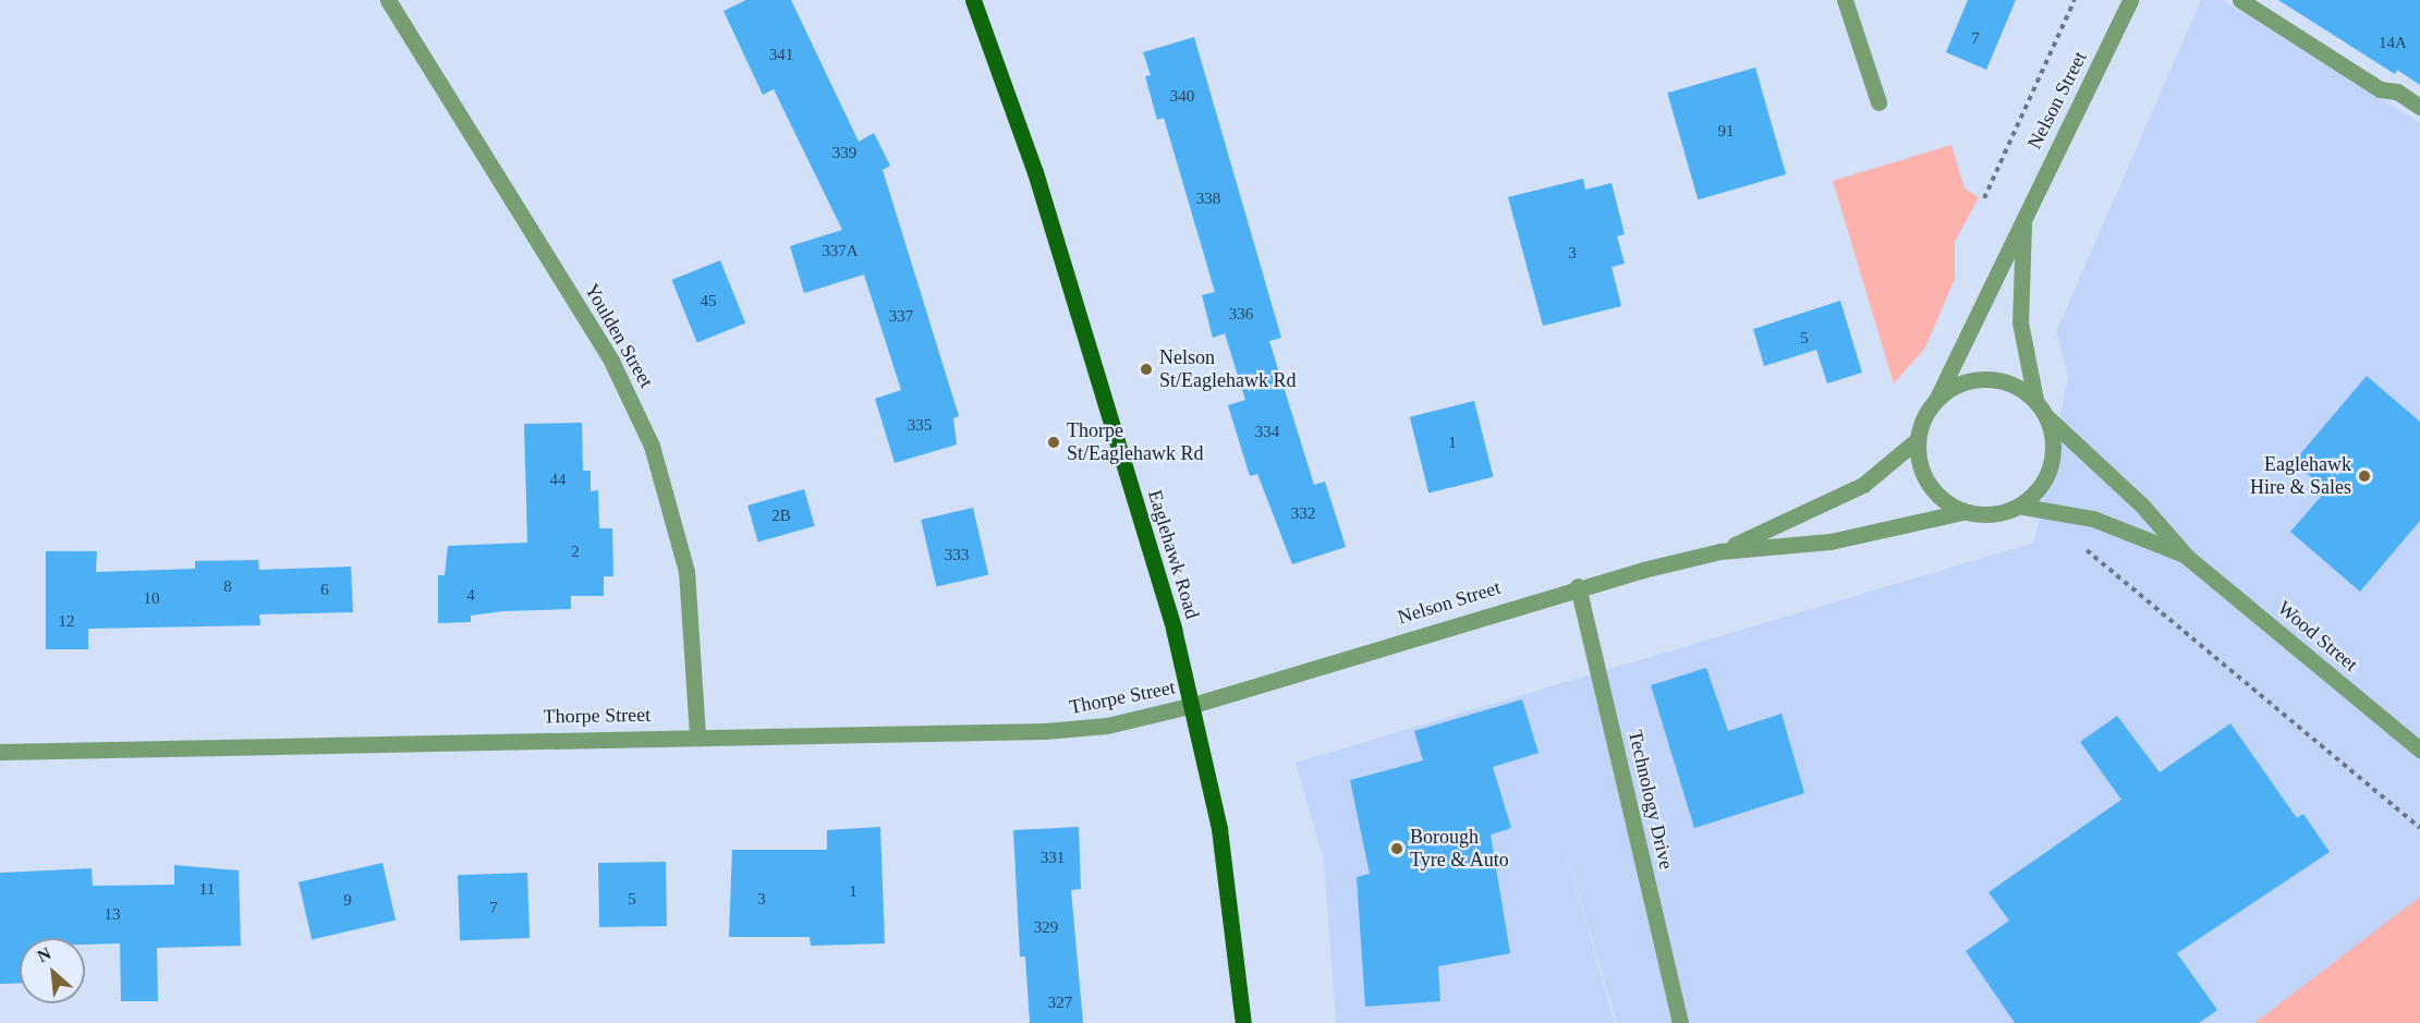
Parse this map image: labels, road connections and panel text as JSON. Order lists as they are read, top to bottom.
{
  "streets": {
    "main road": ["Eaglehawk Road"],
    "street": [
      "Nelson Street",
      "Youlden Street",
      "Wood Street",
      "Thorpe Street",
      "Technology Drive"
    ]
  },
  "crossings": [
    ["Nelson Street", "Eaglehawk Road"],
    ["Nelson Street", "Wood Street"],
    ["Nelson Street", "Thorpe Street"],
    ["Nelson Street", "Technology Drive"],
    ["Youlden Street", "Thorpe Street"],
    ["Eaglehawk Road", "Thorpe Street"]
  ],
  "places": [
    "Nelson St/Eaglehawk Rd",
    "Thorpe St/Eaglehawk Rd",
    "Eaglehawk Hire & Sales",
    "Borough Tyre & Auto"
  ],
  "house_numbers": [
    "7",
    "14A",
    "341",
    "340",
    "91",
    "339",
    "338",
    "337A",
    "3",
    "45",
    "336",
    "337",
    "5",
    "335",
    "334",
    "1",
    "44",
    "332",
    "2B",
    "2",
    "333",
    "8",
    "6",
    "4",
    "10",
    "12",
    "331",
    "11",
    "1",
    "5",
    "3",
    "9",
    "7",
    "13",
    "329",
    "327"
  ],
  "north": "top left"
}
